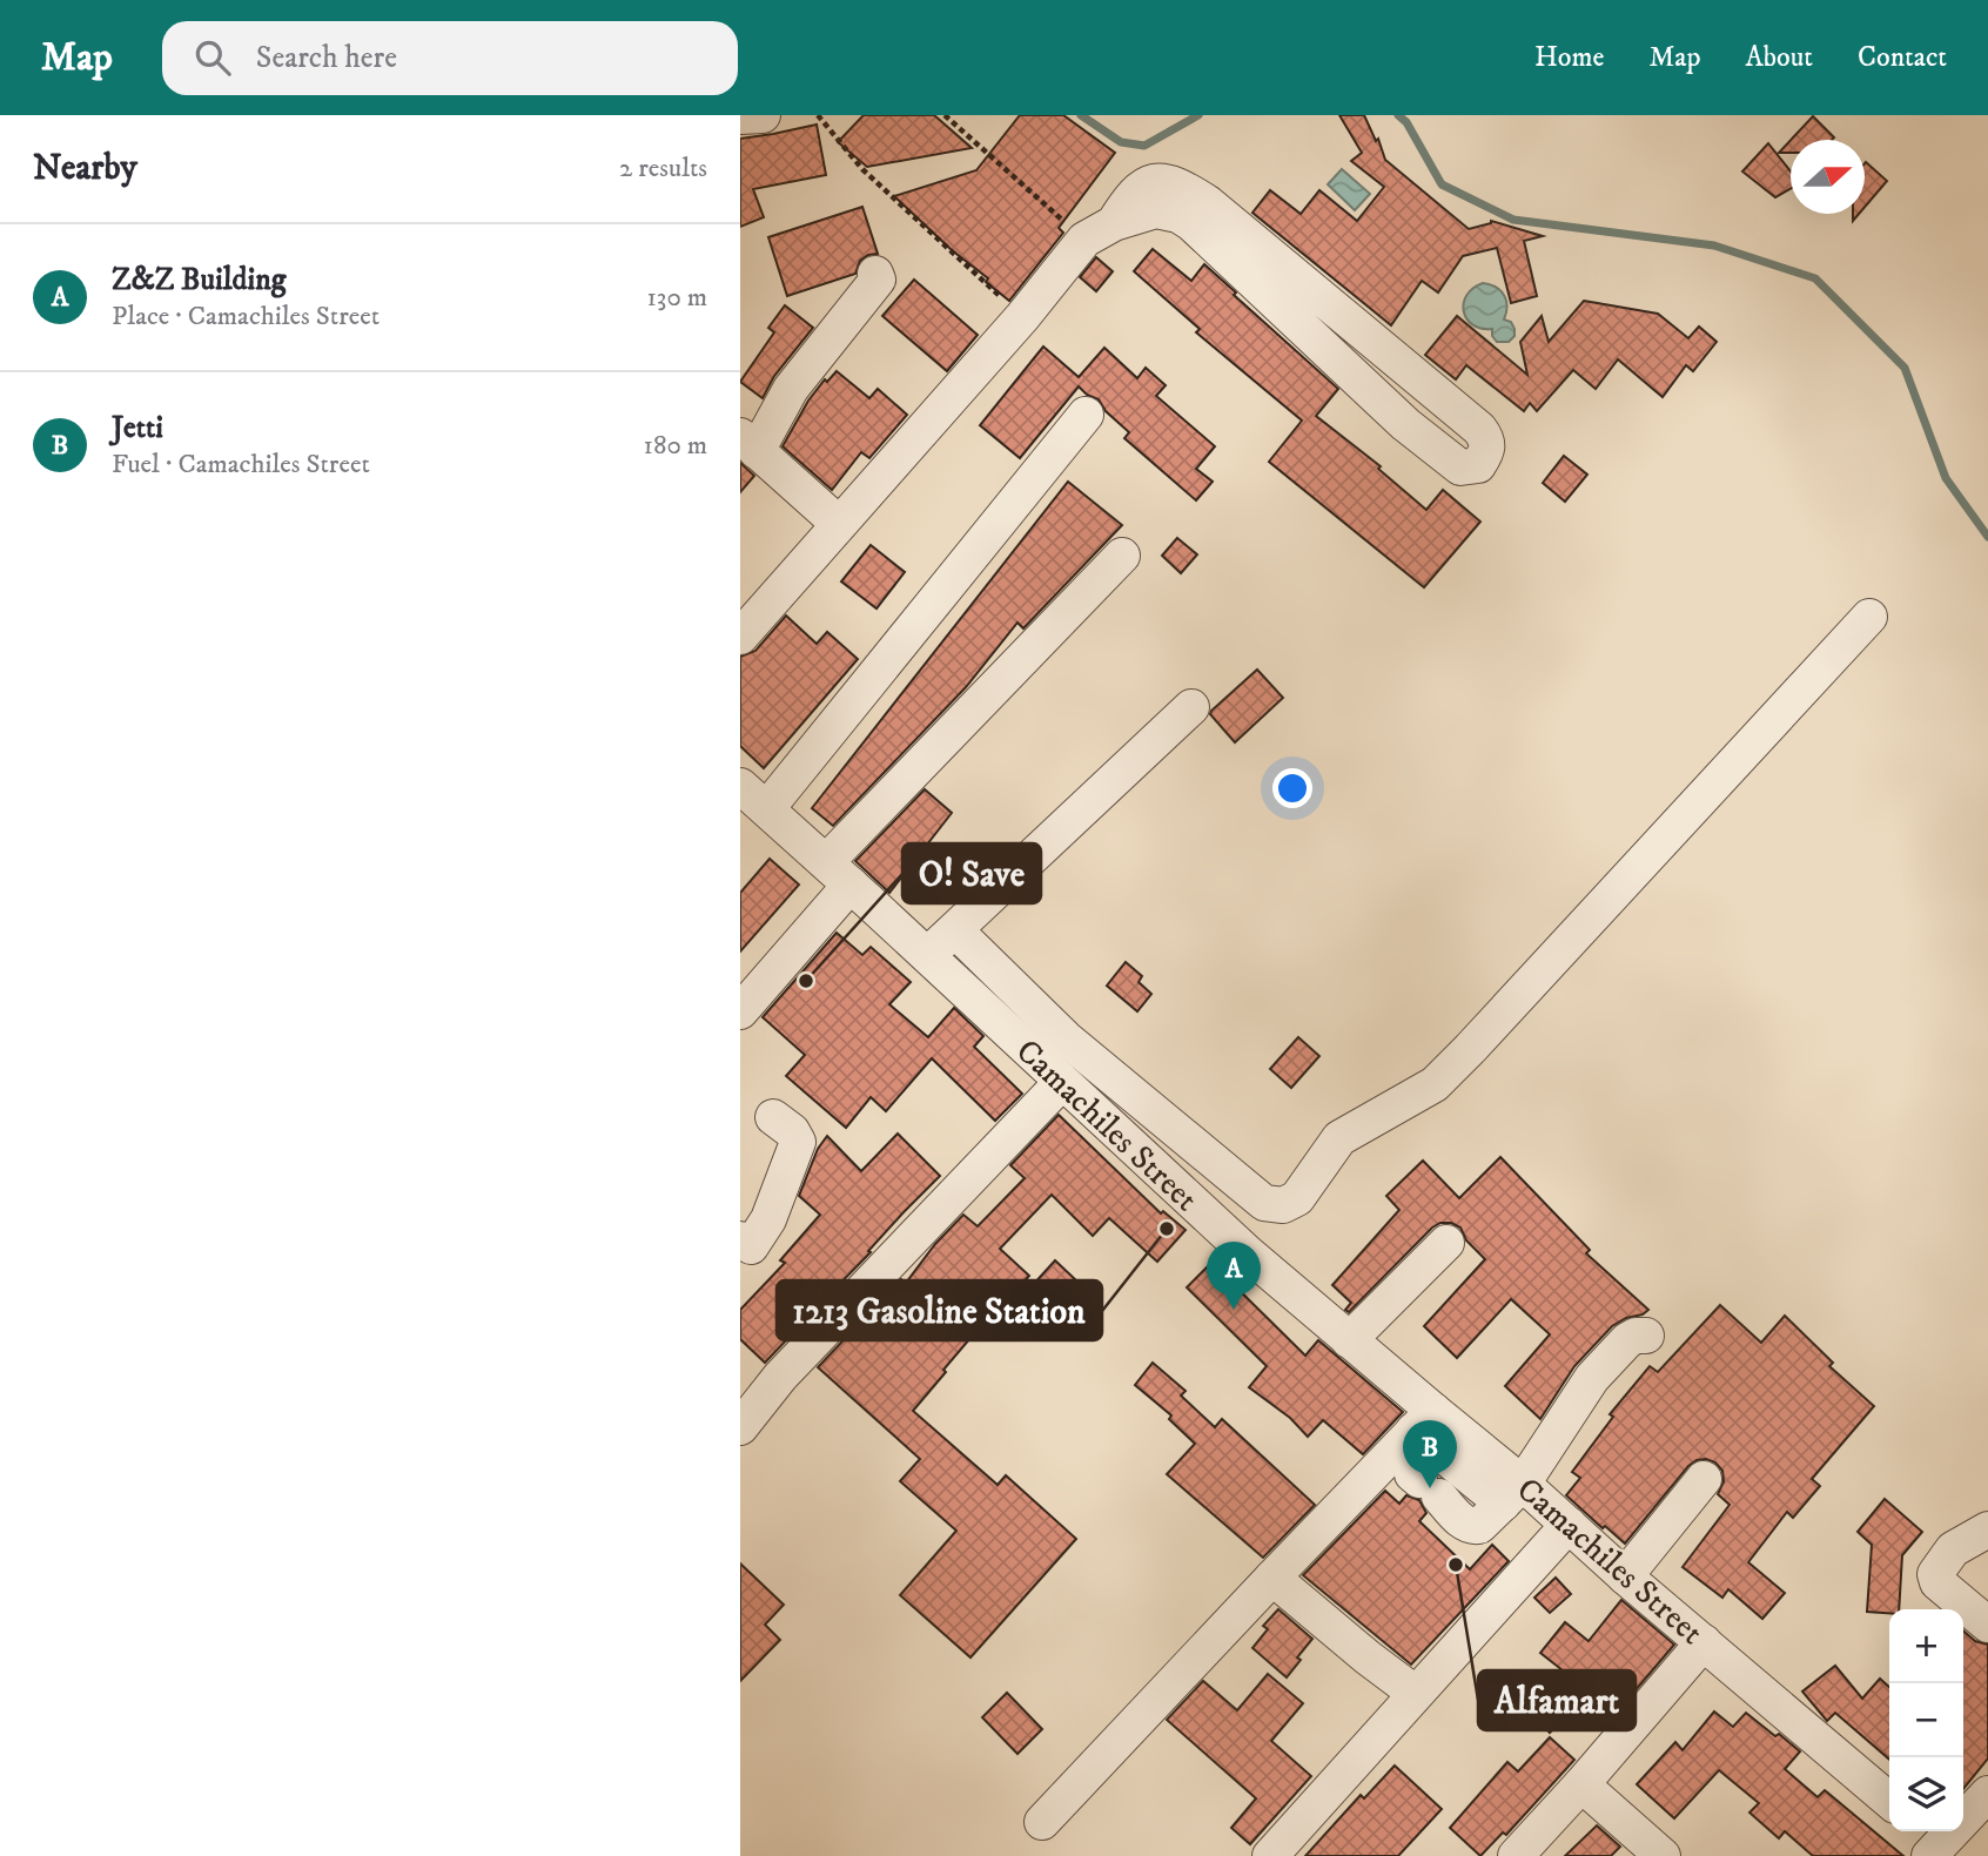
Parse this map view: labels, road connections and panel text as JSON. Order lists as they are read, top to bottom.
{
  "streets": {
    "street": ["Camachiles Street"]
  },
  "places": ["O! Save", "1213 Gasoline Station", "Alfamart"],
  "north": "right",
  "page": {
    "header": "Map",
    "search": "Search here",
    "nav": [
      "Home",
      "Map",
      "About",
      "Contact"
    ],
    "heading": ["Nearby", "2 results"],
    "list": [
      {
        "mark": "A",
        "name": "Z&Z Building",
        "note": "Place · Camachiles Street",
        "value": "130 m"
      },
      {
        "mark": "B",
        "name": "Jetti",
        "note": "Fuel · Camachiles Street",
        "value": "180 m"
      }
    ],
    "pins": ["A", "B"],
    "map_buttons": ["+", "−"]
  }
}
